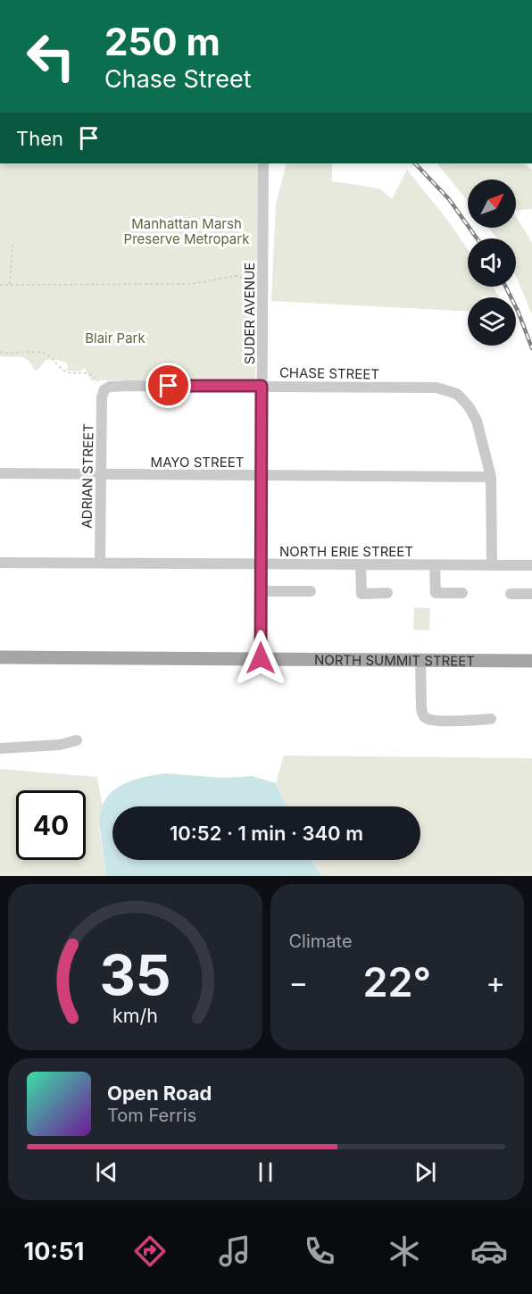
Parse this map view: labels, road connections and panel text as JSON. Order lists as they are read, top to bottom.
{
  "streets": {
    "main road": ["NORTH SUMMIT STREET"],
    "street": [
      "SUDER AVENUE",
      "CHASE STREET",
      "MAYO STREET",
      "ADRIAN STREET",
      "NORTH ERIE STREET"
    ]
  },
  "crossings": [
    ["SUDER AVENUE", "CHASE STREET"],
    ["SUDER AVENUE", "MAYO STREET"],
    ["SUDER AVENUE", "NORTH ERIE STREET"],
    ["SUDER AVENUE", "NORTH SUMMIT STREET"],
    ["CHASE STREET", "MAYO STREET"],
    ["CHASE STREET", "ADRIAN STREET"],
    ["MAYO STREET", "ADRIAN STREET"],
    ["ADRIAN STREET", "NORTH ERIE STREET"]
  ],
  "parks": ["Manhattan Marsh Preserve Metropark", "Blair Park"],
  "north": "top right",
  "page": {
    "turn": ["250 m", "Chase Street"],
    "then": "Then",
    "limit": "40",
    "trip": "10:52 · 1 min · 340 m",
    "tile": "Climate",
    "heat": ["−", "22°", "+"],
    "song": ["Open Road", "Tom Ferris"],
    "tabs": "10:51",
    "gauge": ["35", "km/h"]
  }
}
